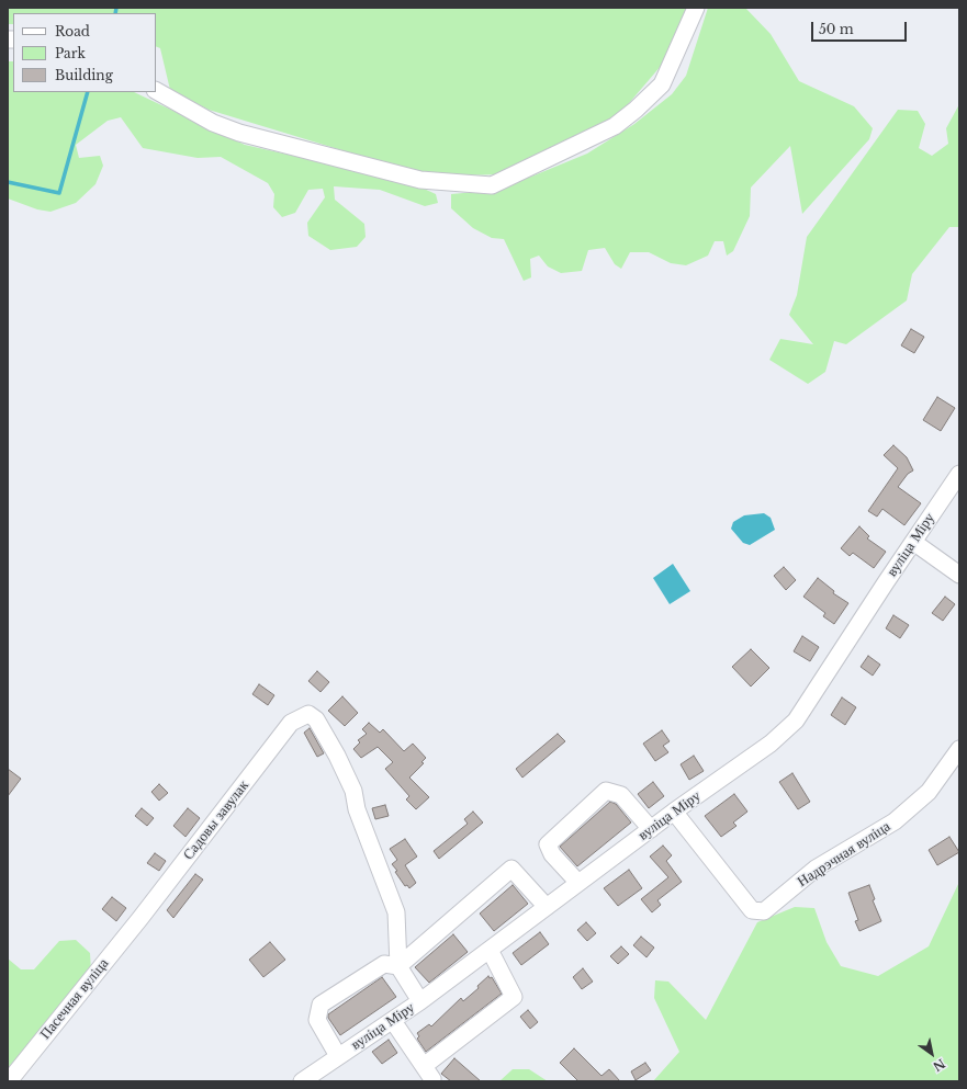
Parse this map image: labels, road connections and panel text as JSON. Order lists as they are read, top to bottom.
{
  "streets": {
    "street": [
      "вуліца Міру",
      "Садовы завулак",
      "Надрэчная вуліца",
      "Пасечная вуліца"
    ]
  },
  "crossings": [
    ["вуліца Міру", "Надрэчная вуліца"],
    ["Садовы завулак", "Пасечная вуліца"]
  ],
  "legend": ["Road", "Park", "Building"],
  "scale_bar": "50 m",
  "north": "bottom right"
}
